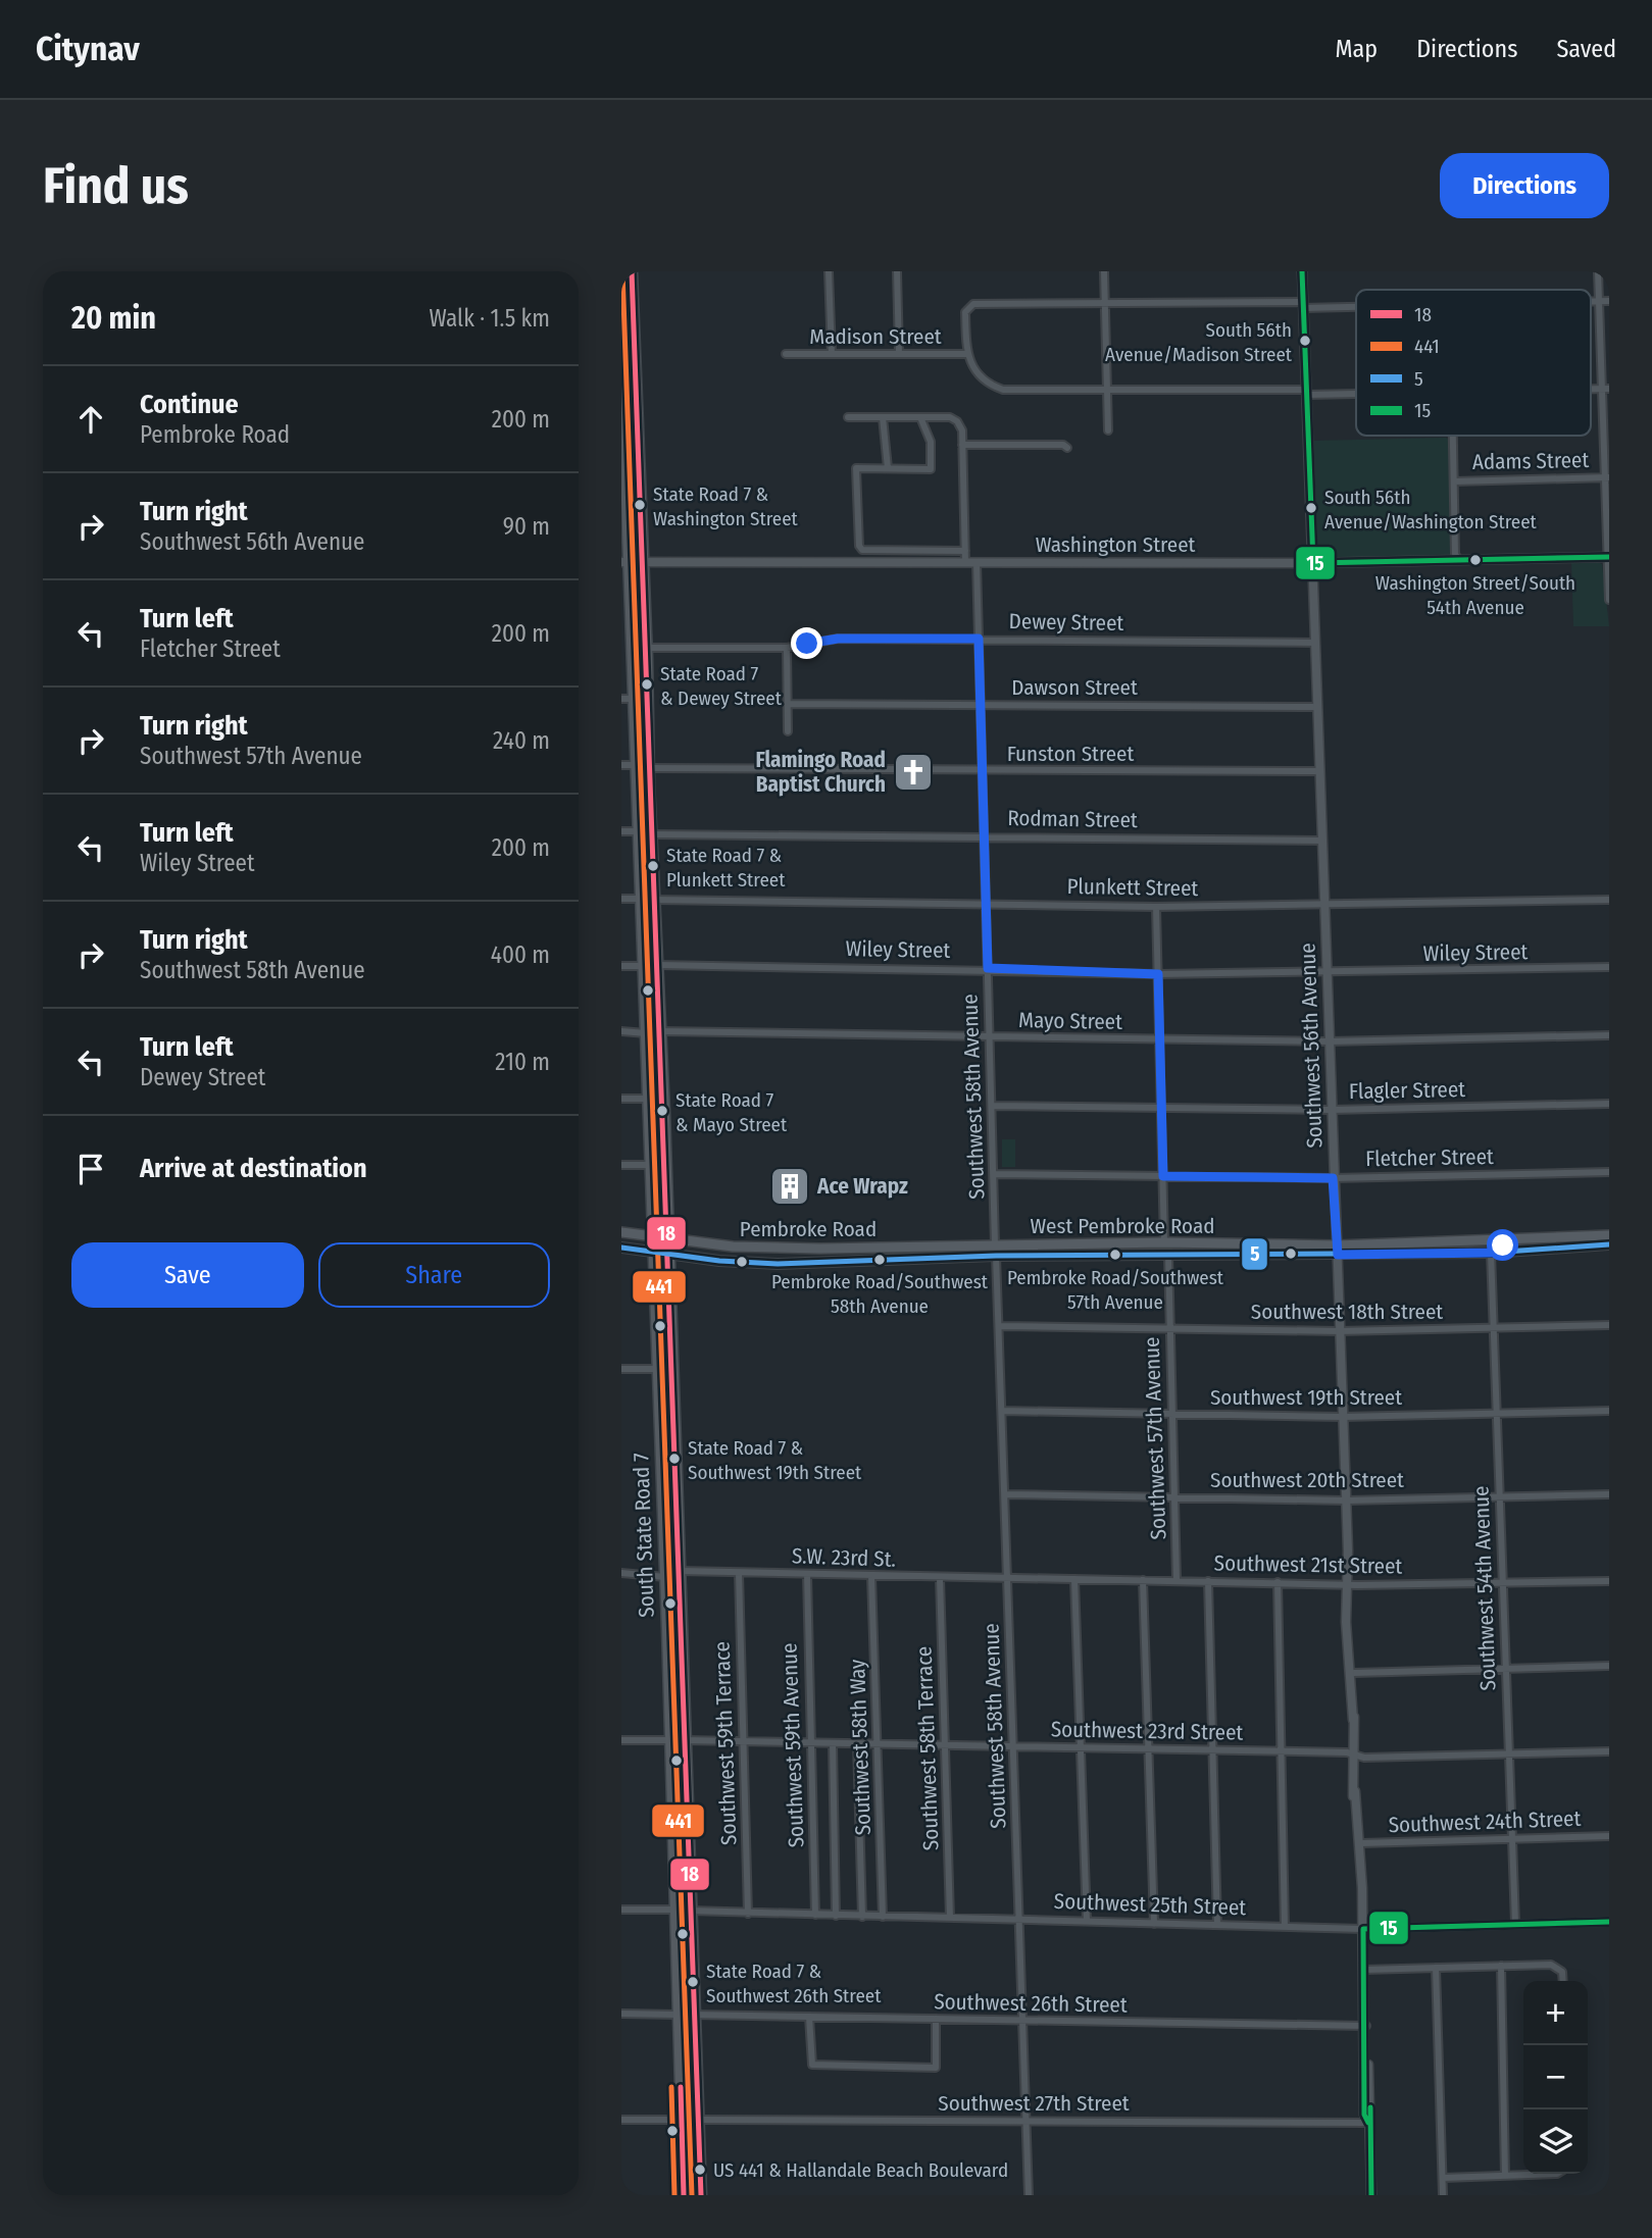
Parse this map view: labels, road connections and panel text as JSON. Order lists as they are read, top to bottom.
{
  "streets": {
    "main road": ["West Pembroke Road", "Pembroke Road", "South State Road 7"],
    "street": [
      "Madison Street",
      "Adams Street",
      "Washington Street",
      "Dewey Street",
      "Dawson Street",
      "Funston Street",
      "Rodman Street",
      "Plunkett Street",
      "Wiley Street",
      "Mayo Street",
      "Southwest 56th Avenue",
      "Flagler Street",
      "Southwest 58th Avenue",
      "Fletcher Street",
      "Southwest 18th Street",
      "Southwest 19th Street",
      "Southwest 57th Avenue",
      "Southwest 20th Street",
      "S.W. 23rd St.",
      "Southwest 21st Street",
      "Southwest 54th Avenue",
      "Southwest 23rd Street",
      "Southwest 59th Terrace",
      "Southwest 59th Avenue",
      "Southwest 58th Way",
      "Southwest 58th Terrace",
      "Southwest 24th Street",
      "Southwest 25th Street",
      "Southwest 26th Street",
      "Southwest 27th Street"
    ]
  },
  "crossings": [
    ["Madison Street", "Southwest 56th Avenue"],
    ["Washington Street", "Southwest 56th Avenue"],
    ["Washington Street", "Southwest 58th Avenue"],
    ["Washington Street", "South State Road 7"],
    ["Dewey Street", "Southwest 56th Avenue"],
    ["Dewey Street", "Southwest 58th Avenue"],
    ["Dewey Street", "South State Road 7"],
    ["Dawson Street", "Southwest 56th Avenue"],
    ["Dawson Street", "Southwest 58th Avenue"],
    ["Funston Street", "Southwest 56th Avenue"],
    ["Funston Street", "Southwest 58th Avenue"],
    ["Funston Street", "South State Road 7"],
    ["Rodman Street", "Southwest 56th Avenue"],
    ["Rodman Street", "Southwest 58th Avenue"],
    ["Rodman Street", "South State Road 7"],
    ["Plunkett Street", "Southwest 56th Avenue"],
    ["Plunkett Street", "Southwest 58th Avenue"],
    ["Plunkett Street", "South State Road 7"],
    ["Wiley Street", "Southwest 56th Avenue"],
    ["Wiley Street", "Southwest 58th Avenue"],
    ["Wiley Street", "South State Road 7"],
    ["Mayo Street", "Southwest 56th Avenue"],
    ["Mayo Street", "Southwest 58th Avenue"],
    ["Mayo Street", "South State Road 7"],
    ["Southwest 56th Avenue", "Flagler Street"],
    ["Southwest 56th Avenue", "Fletcher Street"],
    ["Southwest 56th Avenue", "West Pembroke Road"],
    ["Southwest 56th Avenue", "Southwest 18th Street"],
    ["Southwest 56th Avenue", "Southwest 19th Street"],
    ["Southwest 56th Avenue", "Southwest 20th Street"],
    ["Southwest 56th Avenue", "Southwest 21st Street"],
    ["Southwest 56th Avenue", "Southwest 23rd Street"],
    ["Southwest 56th Avenue", "Southwest 24th Street"],
    ["Southwest 56th Avenue", "Southwest 25th Street"],
    ["Southwest 56th Avenue", "Southwest 26th Street"],
    ["Southwest 56th Avenue", "Southwest 27th Street"],
    ["Flagler Street", "Southwest 58th Avenue"],
    ["Southwest 58th Avenue", "Fletcher Street"],
    ["Southwest 58th Avenue", "West Pembroke Road"],
    ["Southwest 58th Avenue", "Pembroke Road"],
    ["Southwest 58th Avenue", "Southwest 18th Street"],
    ["Southwest 58th Avenue", "Southwest 19th Street"],
    ["Southwest 58th Avenue", "Southwest 20th Street"],
    ["Southwest 58th Avenue", "S.W. 23rd St."],
    ["Southwest 58th Avenue", "Southwest 21st Street"],
    ["Southwest 58th Avenue", "Southwest 23rd Street"],
    ["Southwest 58th Avenue", "Southwest 25th Street"],
    ["Southwest 58th Avenue", "Southwest 26th Street"],
    ["Southwest 58th Avenue", "Southwest 27th Street"],
    ["West Pembroke Road", "Pembroke Road"],
    ["West Pembroke Road", "Southwest 57th Avenue"],
    ["Pembroke Road", "South State Road 7"],
    ["Southwest 18th Street", "Southwest 57th Avenue"],
    ["Southwest 18th Street", "Southwest 54th Avenue"],
    ["Southwest 19th Street", "Southwest 57th Avenue"],
    ["Southwest 19th Street", "Southwest 54th Avenue"],
    ["Southwest 57th Avenue", "Southwest 20th Street"],
    ["Southwest 57th Avenue", "Southwest 21st Street"],
    ["Southwest 20th Street", "Southwest 54th Avenue"],
    ["South State Road 7", "S.W. 23rd St."],
    ["South State Road 7", "Southwest 23rd Street"],
    ["South State Road 7", "Southwest 25th Street"],
    ["South State Road 7", "Southwest 26th Street"],
    ["South State Road 7", "Southwest 27th Street"],
    ["S.W. 23rd St.", "Southwest 21st Street"],
    ["S.W. 23rd St.", "Southwest 59th Terrace"],
    ["S.W. 23rd St.", "Southwest 59th Avenue"],
    ["S.W. 23rd St.", "Southwest 58th Way"],
    ["S.W. 23rd St.", "Southwest 58th Terrace"],
    ["Southwest 21st Street", "Southwest 54th Avenue"],
    ["Southwest 54th Avenue", "Southwest 23rd Street"],
    ["Southwest 54th Avenue", "Southwest 24th Street"],
    ["Southwest 54th Avenue", "Southwest 25th Street"],
    ["Southwest 23rd Street", "Southwest 59th Terrace"],
    ["Southwest 23rd Street", "Southwest 59th Avenue"],
    ["Southwest 23rd Street", "Southwest 58th Way"],
    ["Southwest 23rd Street", "Southwest 58th Terrace"],
    ["Southwest 59th Terrace", "Southwest 25th Street"],
    ["Southwest 59th Avenue", "Southwest 25th Street"],
    ["Southwest 58th Way", "Southwest 25th Street"],
    ["Southwest 58th Terrace", "Southwest 25th Street"]
  ],
  "places": {
    "other": [
      "South 56th Avenue/Madison Street",
      "State Road 7 & Washington Street",
      "South 56th Avenue/Washington Street",
      "Washington Street/South 54th Avenue",
      "State Road 7 & Dewey Street",
      "State Road 7 & Plunkett Street",
      "State Road 7 & Mayo Street",
      "Pembroke Road/Southwest 57th Avenue",
      "Pembroke Road/Southwest 58th Avenue",
      "State Road 7 & Southwest 19th Street",
      "State Road 7 & Southwest 26th Street",
      "US 441 & Hallandale Beach Boulevard"
    ],
    "church": ["Flamingo Road Baptist Church"],
    "building": ["Ace Wrapz"]
  },
  "lines": [
    "transit line 18",
    "transit line 441",
    "transit line 15",
    "transit line 5"
  ],
  "legend": [
    "18",
    "441",
    "5",
    "15"
  ],
  "page": {
    "header": "Citynav",
    "nav": ["Map", "Directions", "Saved"],
    "buttons": [
      "Directions",
      ["Save", "Share"]
    ],
    "title": "Find us",
    "heading": ["20 min", "Walk · 1.5 km"],
    "list": [
      ["Continue", "Pembroke Road", "200 m"],
      ["Turn right", "Southwest 56th Avenue", "90 m"],
      ["Turn left", "Fletcher Street", "200 m"],
      ["Turn right", "Southwest 57th Avenue", "240 m"],
      ["Turn left", "Wiley Street", "200 m"],
      ["Turn right", "Southwest 58th Avenue", "400 m"],
      ["Turn left", "Dewey Street", "210 m"],
      "Arrive at destination"
    ],
    "map_buttons": ["+", "−"]
  }
}
